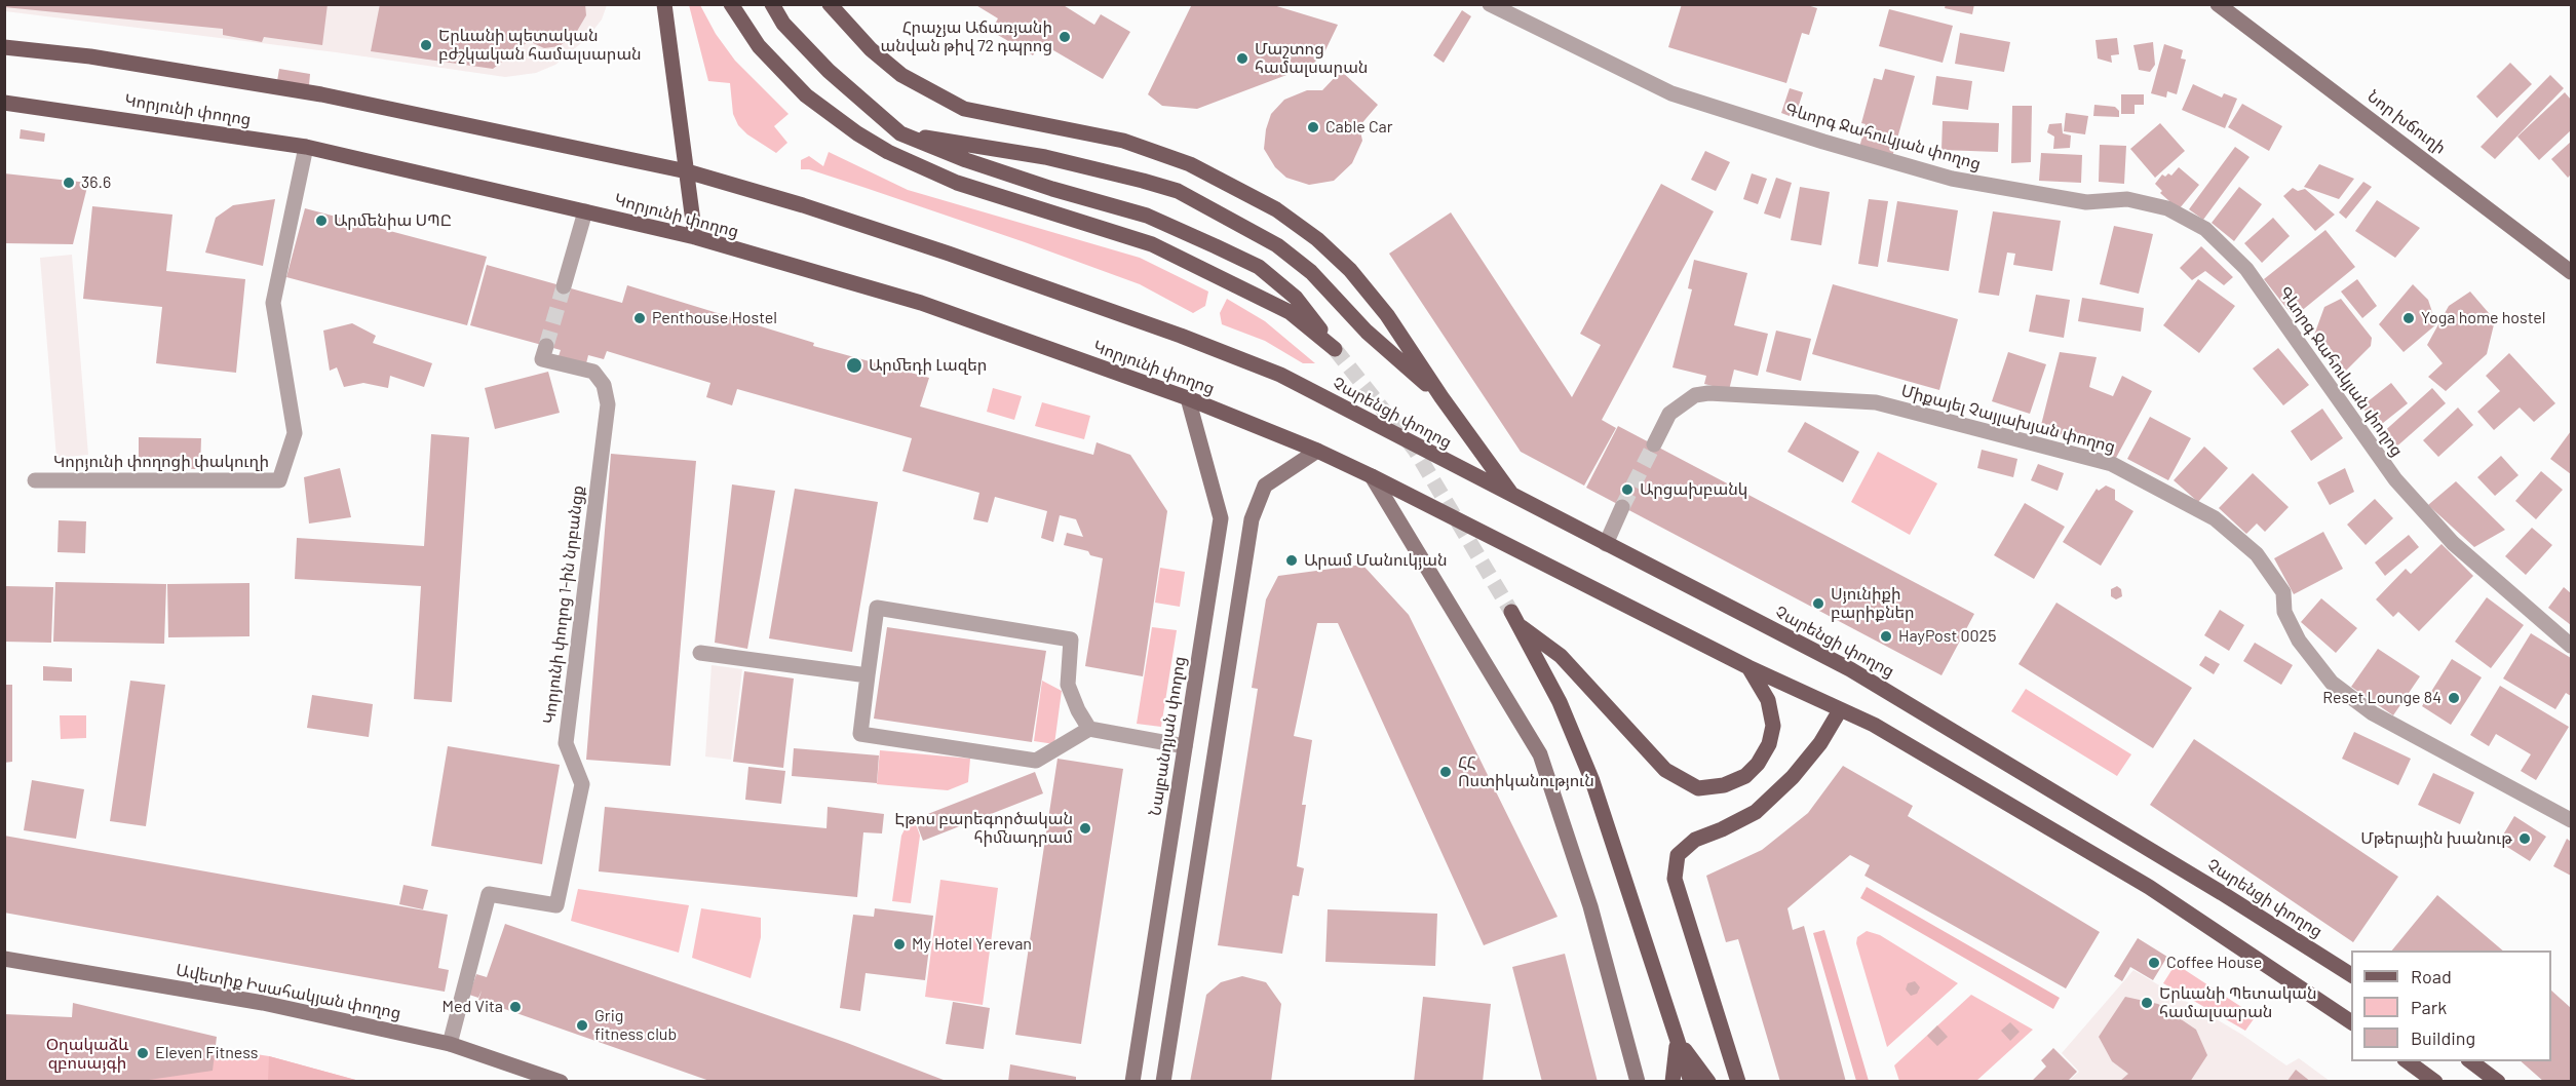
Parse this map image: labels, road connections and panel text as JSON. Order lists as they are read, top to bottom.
{
  "streets": {
    "main road": [
      "Կորյունի փողոց",
      "Նոր խճուղի",
      "Չարենցի փողոց",
      "Նալբանդյան փողոց",
      "Ավետիք Իսահակյան փողոց"
    ],
    "street": [
      "Գևորգ Ջահուկյան փողոց",
      "Միքայել Չայլախյան փողոց",
      "Կորյունի փողոցի փակուղի",
      "Կորյունի փողոց 1-ին նրբանցք"
    ]
  },
  "crossings": [
    ["Կորյունի փողոց", "Կորյունի փողոցի փակուղի"],
    ["Կորյունի փողոց", "Նալբանդյան փողոց"],
    ["Կորյունի փողոց 1-ին նրբանցք", "Ավետիք Իսահակյան փողոց"]
  ],
  "parks": ["Օղակաձև զբոսայգի"],
  "places": [
    "Հրաչյա Աճառյանի անվան թիվ 72 դպրոց",
    "Երևանի պետական բժշկական համալսարան",
    "Մաշտոց համալսարան",
    "Cable Car",
    "36.6",
    "Արմենիա ՍՊԸ",
    "Penthouse Hostel",
    "Yoga home hostel",
    "Արմեդի Լազեր",
    "Արցախբանկ",
    "Արամ Մանուկյան",
    "Սյունիքի բարիքներ",
    "HayPost 0025",
    "Reset Lounge 84",
    "ՀՀ Ոստիկանություն",
    "Էթոս բարեգործական հիմնադրամ",
    "Մթերային խանութ",
    "My Hotel Yerevan",
    "Coffee House",
    "Երևանի Պետական համալսարան",
    "Med Vita",
    "Grig fitness club",
    "Eleven Fitness"
  ],
  "legend": ["Road", "Park", "Building"]
}
